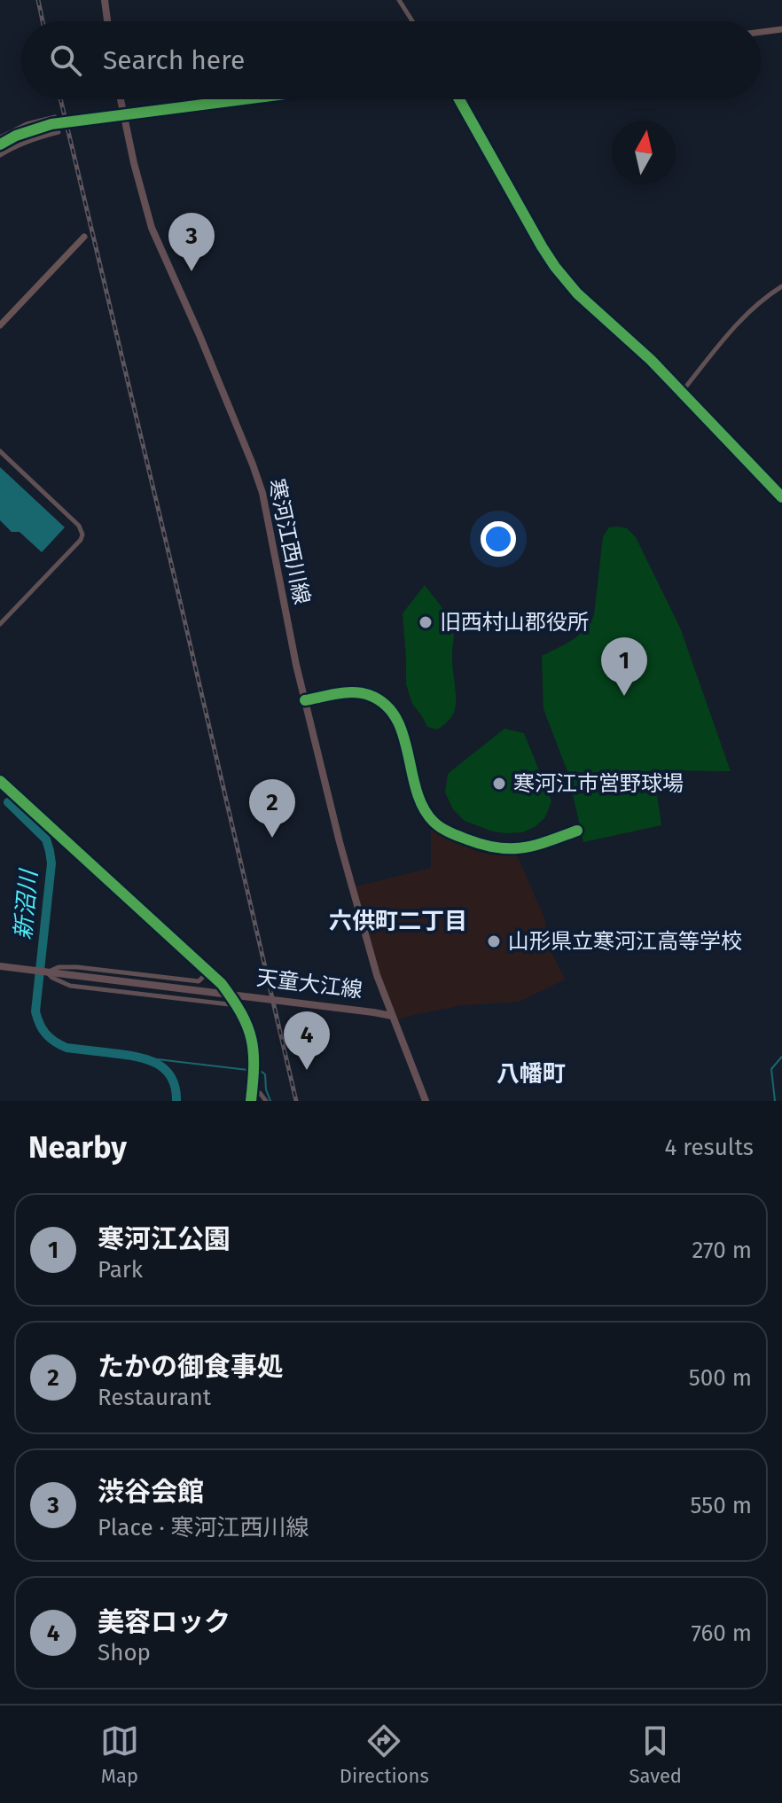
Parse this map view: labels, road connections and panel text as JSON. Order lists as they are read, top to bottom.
{
  "streets": {
    "main road": ["寒河江西川線", "天童大江線"]
  },
  "crossings": [
    ["寒河江西川線", "天童大江線"]
  ],
  "districts": ["六供町二丁目", "八幡町"],
  "water": ["新沼川"],
  "places": ["旧西村山郡役所", "寒河江市営野球場", "山形県立寒河江高等学校"],
  "north": "top",
  "page": {
    "search": "Search here",
    "pins": [
      "3",
      "1",
      "2",
      "4"
    ],
    "heading": ["Nearby", "4 results"],
    "list": [
      {
        "mark": "1",
        "name": "寒河江公園",
        "note": "Park",
        "value": "270 m"
      },
      {
        "mark": "2",
        "name": "たかの御食事処",
        "note": "Restaurant",
        "value": "500 m"
      },
      {
        "mark": "3",
        "name": "渋谷会館",
        "note": "Place · 寒河江西川線",
        "value": "550 m"
      },
      {
        "mark": "4",
        "name": "美容ロック",
        "note": "Shop",
        "value": "760 m"
      }
    ],
    "nav": ["Map", "Directions", "Saved"]
  }
}
